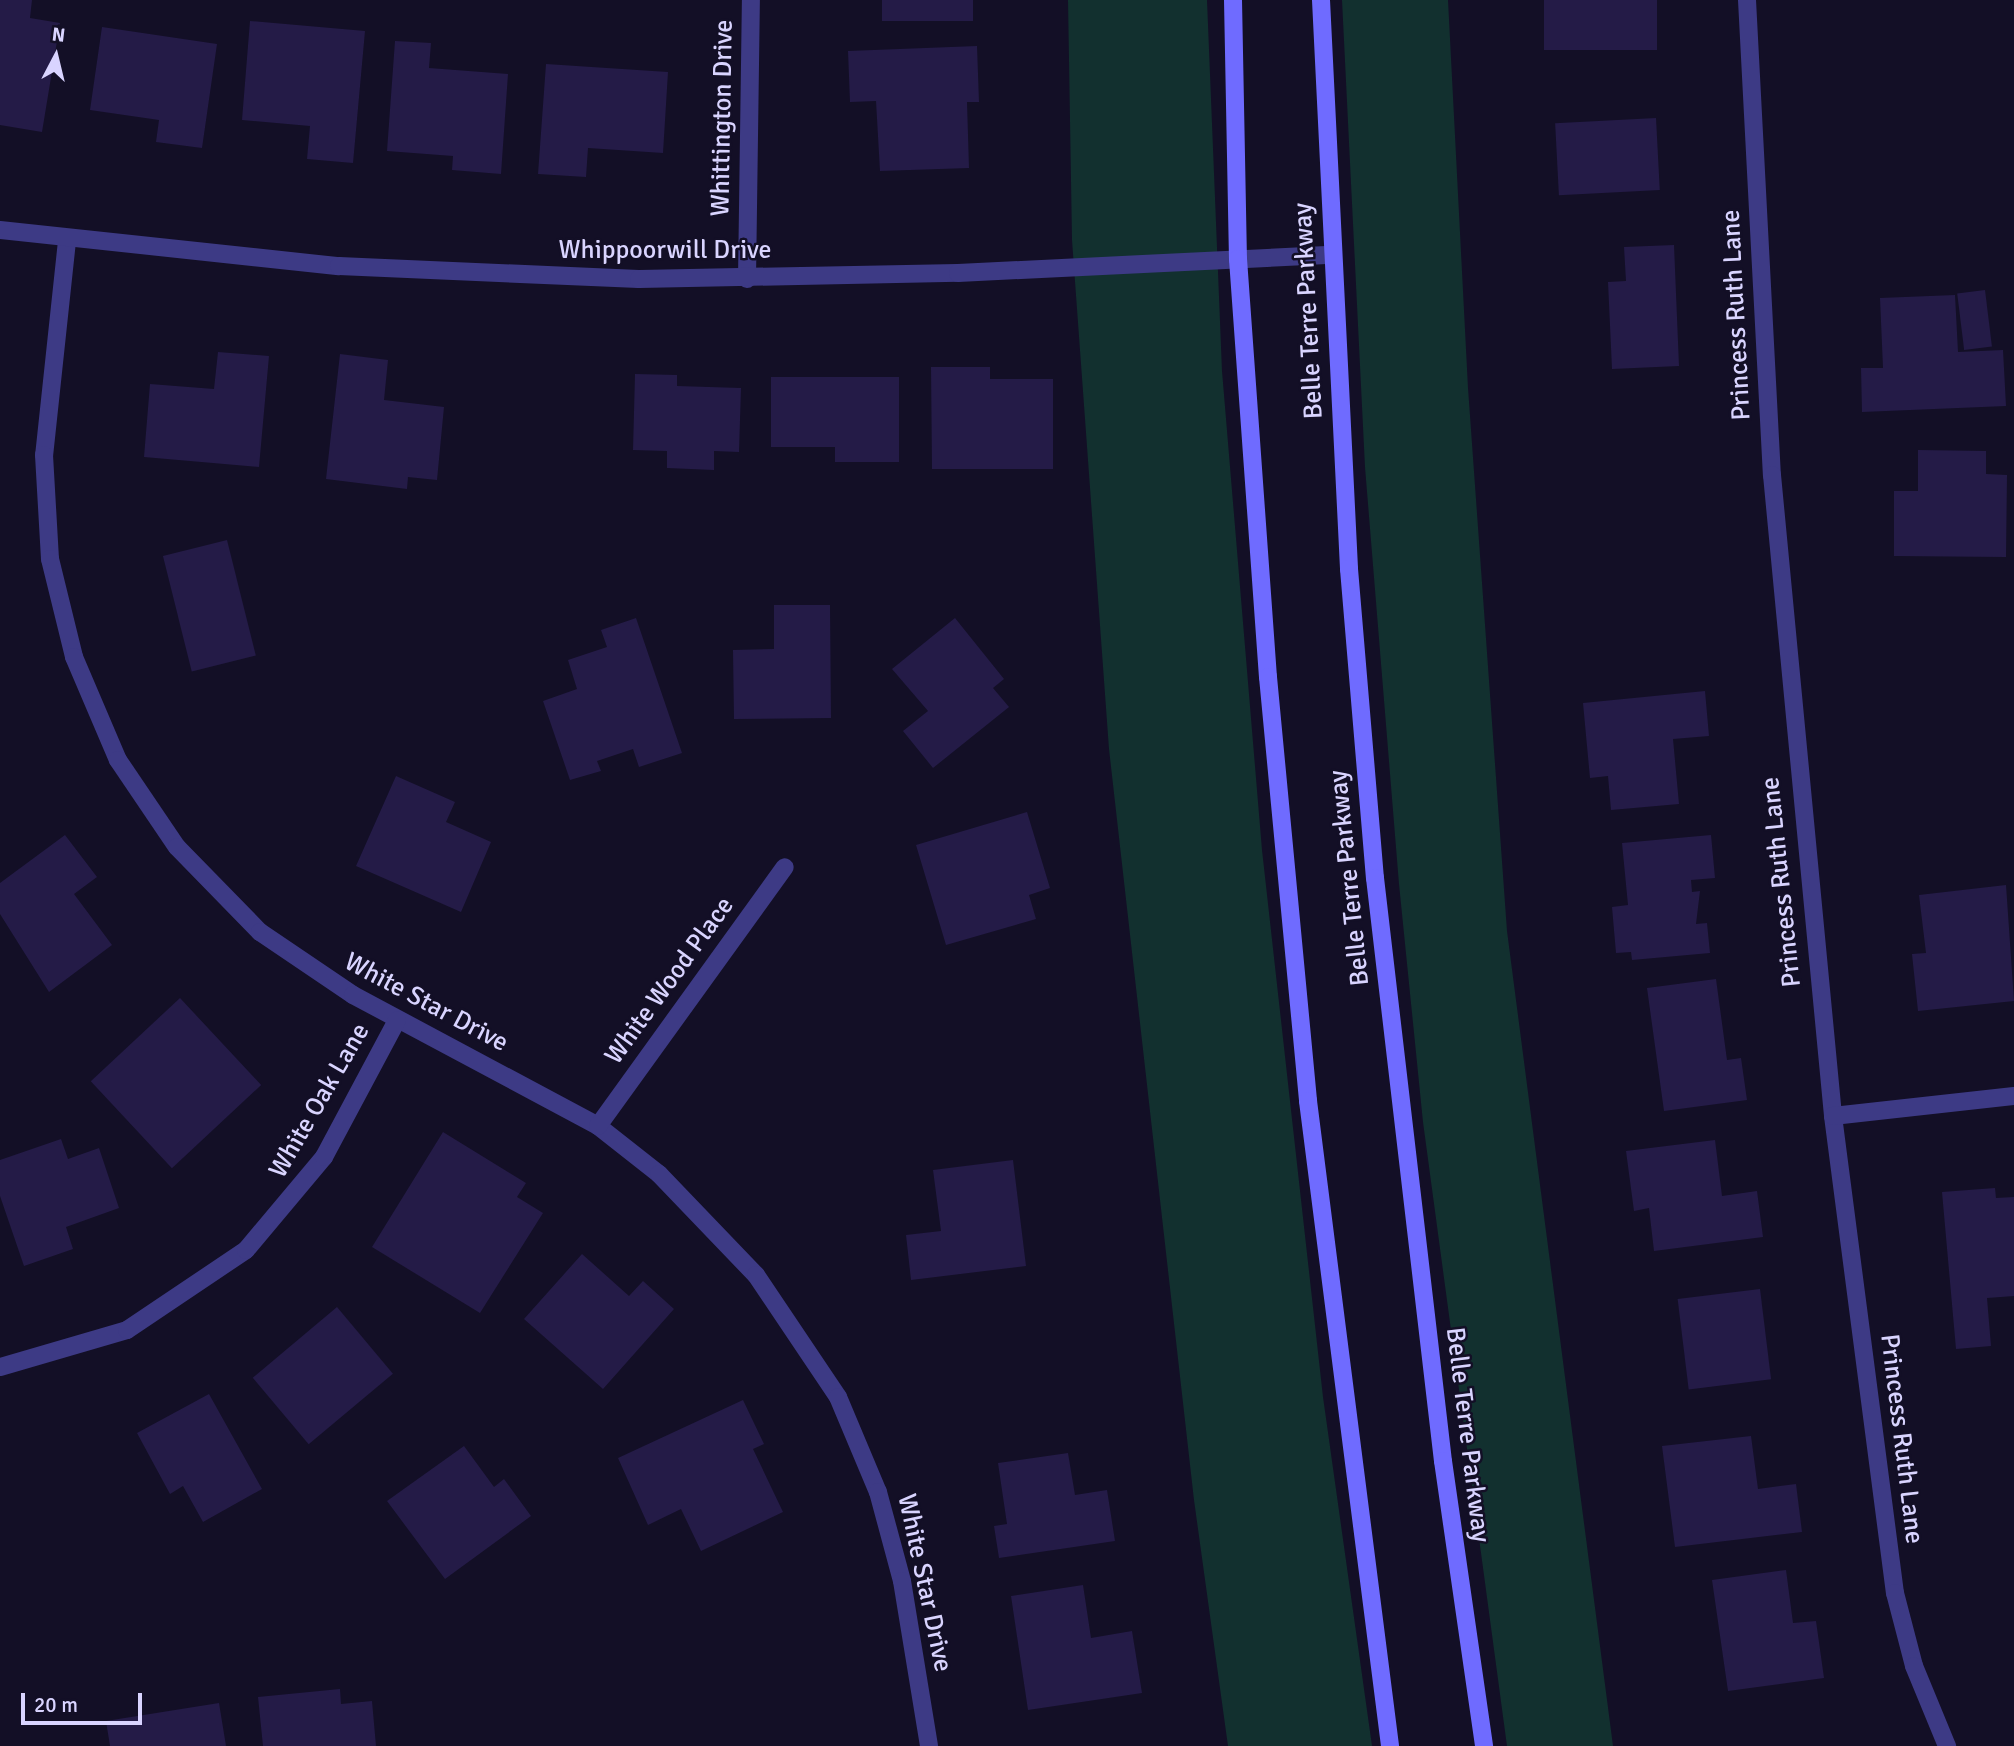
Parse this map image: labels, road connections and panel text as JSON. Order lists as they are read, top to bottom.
{
  "streets": {
    "main road": ["Belle Terre Parkway"],
    "street": [
      "Whittington Drive",
      "Whippoorwill Drive",
      "Princess Ruth Lane",
      "White Wood Place",
      "White Star Drive",
      "White Oak Lane"
    ]
  },
  "crossings": [
    ["Whittington Drive", "Whippoorwill Drive"],
    ["Whippoorwill Drive", "Belle Terre Parkway"],
    ["Whippoorwill Drive", "White Star Drive"],
    ["White Wood Place", "White Star Drive"],
    ["White Star Drive", "White Oak Lane"]
  ],
  "scale_bar": "20 m",
  "north": "top"
}
